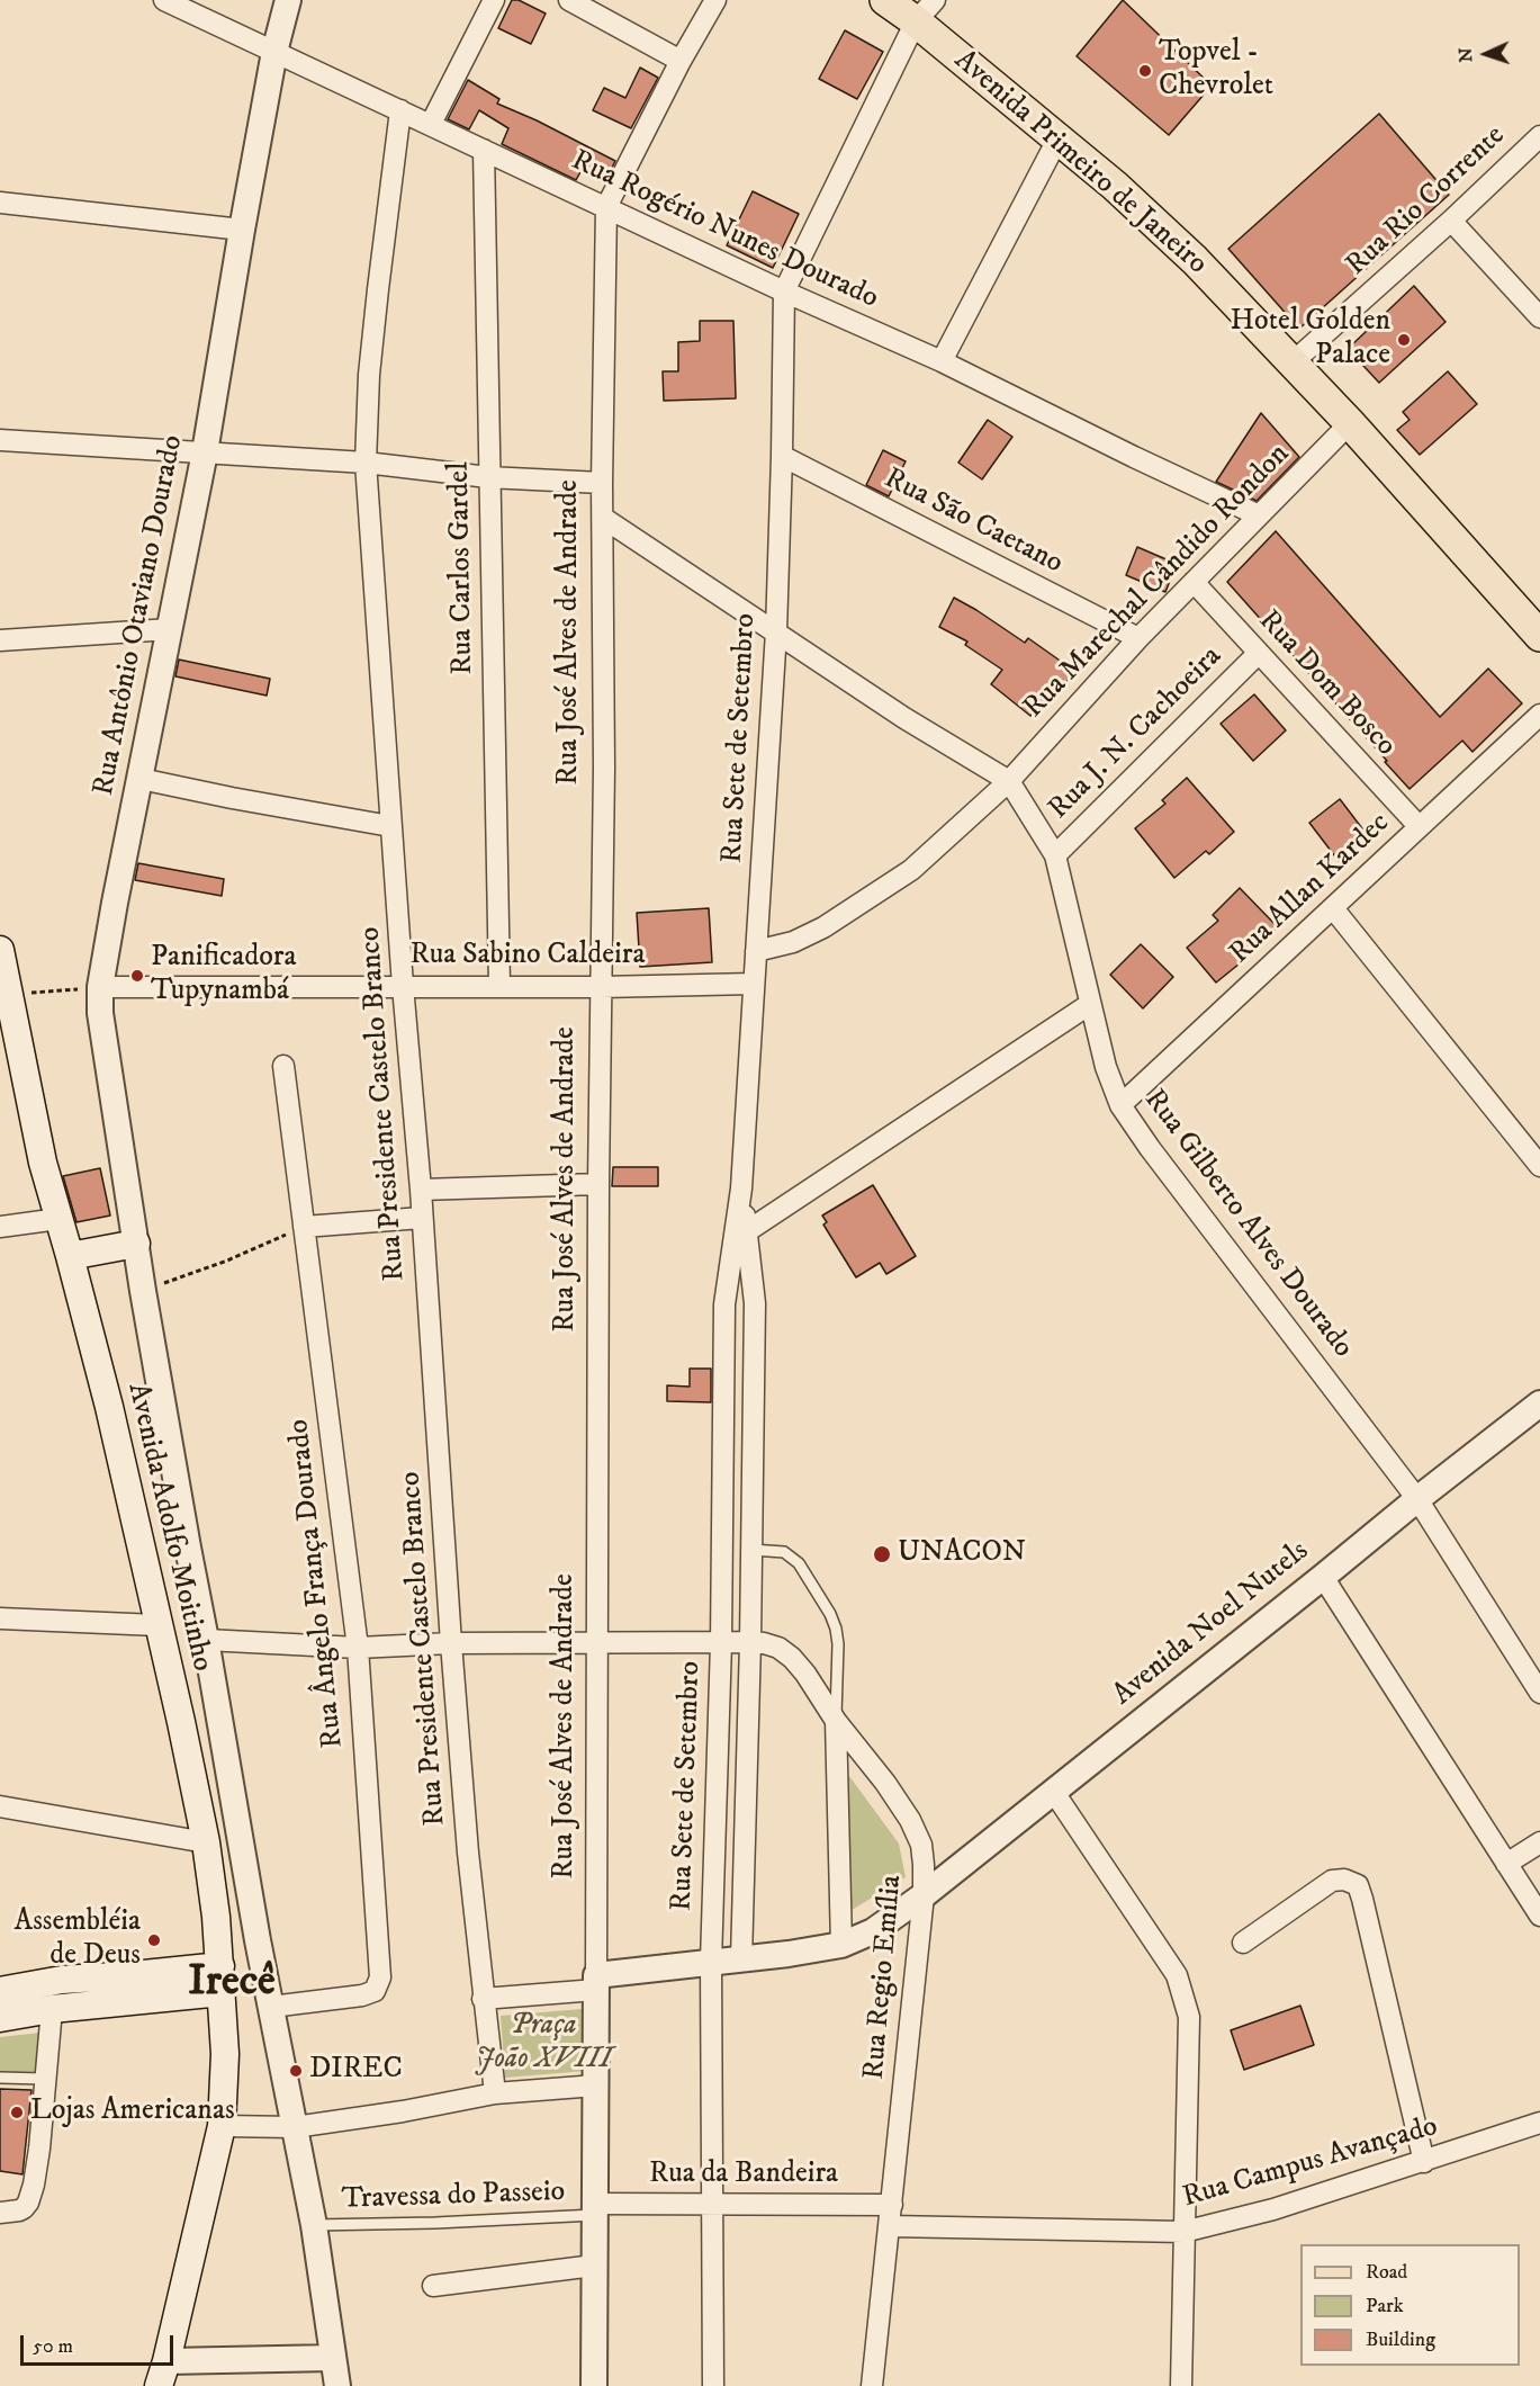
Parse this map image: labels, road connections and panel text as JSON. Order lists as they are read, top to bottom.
{
  "streets": {
    "main road": ["Avenida Primeiro de Janeiro", "Avenida Adolfo Moitinho"],
    "street": [
      "Rua Rio Corrente",
      "Rua Rogério Nunes Dourado",
      "Rua São Caetano",
      "Rua Carlos Gardel",
      "Rua Marechal Cândido Rondon",
      "Rua Antônio Otaviano Dourado",
      "Rua José Alves de Andrade",
      "Rua Dom Bosco",
      "Rua J. N. Cachoeira",
      "Rua Sete de Setembro",
      "Rua Allan Kardec",
      "Rua Sabino Caldeira",
      "Rua Presidente Castelo Branco",
      "Rua Gilberto Alves Dourado",
      "Rua Ângelo França Dourado",
      "Avenida Noel Nutels",
      "Rua Regio Emília",
      "Rua Campus Avançado",
      "Rua da Bandeira"
    ],
    "lane": ["Travessa do Passeio"]
  },
  "crossings": [
    ["Avenida Primeiro de Janeiro", "Rua Rio Corrente"],
    ["Avenida Primeiro de Janeiro", "Rua Marechal Cândido Rondon"],
    ["Rua Rogério Nunes Dourado", "Rua Carlos Gardel"],
    ["Rua Rogério Nunes Dourado", "Rua Marechal Cândido Rondon"],
    ["Rua Rogério Nunes Dourado", "Rua Antônio Otaviano Dourado"],
    ["Rua Rogério Nunes Dourado", "Rua José Alves de Andrade"],
    ["Rua Rogério Nunes Dourado", "Rua Sete de Setembro"],
    ["Rua Rogério Nunes Dourado", "Rua Presidente Castelo Branco"],
    ["Rua São Caetano", "Rua Marechal Cândido Rondon"],
    ["Rua São Caetano", "Rua Sete de Setembro"],
    ["Rua Carlos Gardel", "Rua Sabino Caldeira"],
    ["Rua Marechal Cândido Rondon", "Rua Dom Bosco"],
    ["Rua Marechal Cândido Rondon", "Rua Sete de Setembro"],
    ["Rua Marechal Cândido Rondon", "Rua Gilberto Alves Dourado"],
    ["Rua Antônio Otaviano Dourado", "Rua Sabino Caldeira"],
    ["Rua Antônio Otaviano Dourado", "Avenida Adolfo Moitinho"],
    ["Rua José Alves de Andrade", "Rua Sabino Caldeira"],
    ["Rua José Alves de Andrade", "Rua Gilberto Alves Dourado"],
    ["Rua José Alves de Andrade", "Avenida Noel Nutels"],
    ["Rua José Alves de Andrade", "Rua Regio Emília"],
    ["Rua José Alves de Andrade", "Rua da Bandeira"],
    ["Rua José Alves de Andrade", "Travessa do Passeio"],
    ["Rua Dom Bosco", "Rua J. N. Cachoeira"],
    ["Rua Dom Bosco", "Rua Allan Kardec"],
    ["Rua J. N. Cachoeira", "Rua Gilberto Alves Dourado"],
    ["Rua Sete de Setembro", "Rua Sabino Caldeira"],
    ["Rua Sete de Setembro", "Rua Gilberto Alves Dourado"],
    ["Rua Sete de Setembro", "Avenida Noel Nutels"],
    ["Rua Sete de Setembro", "Rua Regio Emília"],
    ["Rua Sete de Setembro", "Rua da Bandeira"],
    ["Rua Allan Kardec", "Rua Gilberto Alves Dourado"],
    ["Rua Sabino Caldeira", "Rua Presidente Castelo Branco"],
    ["Rua Presidente Castelo Branco", "Rua Regio Emília"],
    ["Rua Gilberto Alves Dourado", "Avenida Noel Nutels"],
    ["Avenida Adolfo Moitinho", "Rua Ângelo França Dourado"],
    ["Avenida Adolfo Moitinho", "Rua Regio Emília"],
    ["Avenida Adolfo Moitinho", "Travessa do Passeio"],
    ["Rua Ângelo França Dourado", "Rua Regio Emília"],
    ["Avenida Noel Nutels", "Rua Regio Emília"],
    ["Rua Regio Emília", "Rua Campus Avançado"],
    ["Rua Regio Emília", "Rua da Bandeira"],
    ["Rua da Bandeira", "Travessa do Passeio"]
  ],
  "districts": ["Irecê"],
  "parks": ["Praça João XVIII"],
  "places": [
    "Topvel - Chevrolet",
    "Hotel Golden Palace",
    "Panificadora Tupynambá",
    "UNACON",
    "Assembléia de Deus",
    "DIREC",
    "Lojas Americanas"
  ],
  "legend": ["Road", "Park", "Building"],
  "scale_bar": "50 m",
  "north": "left"
}
